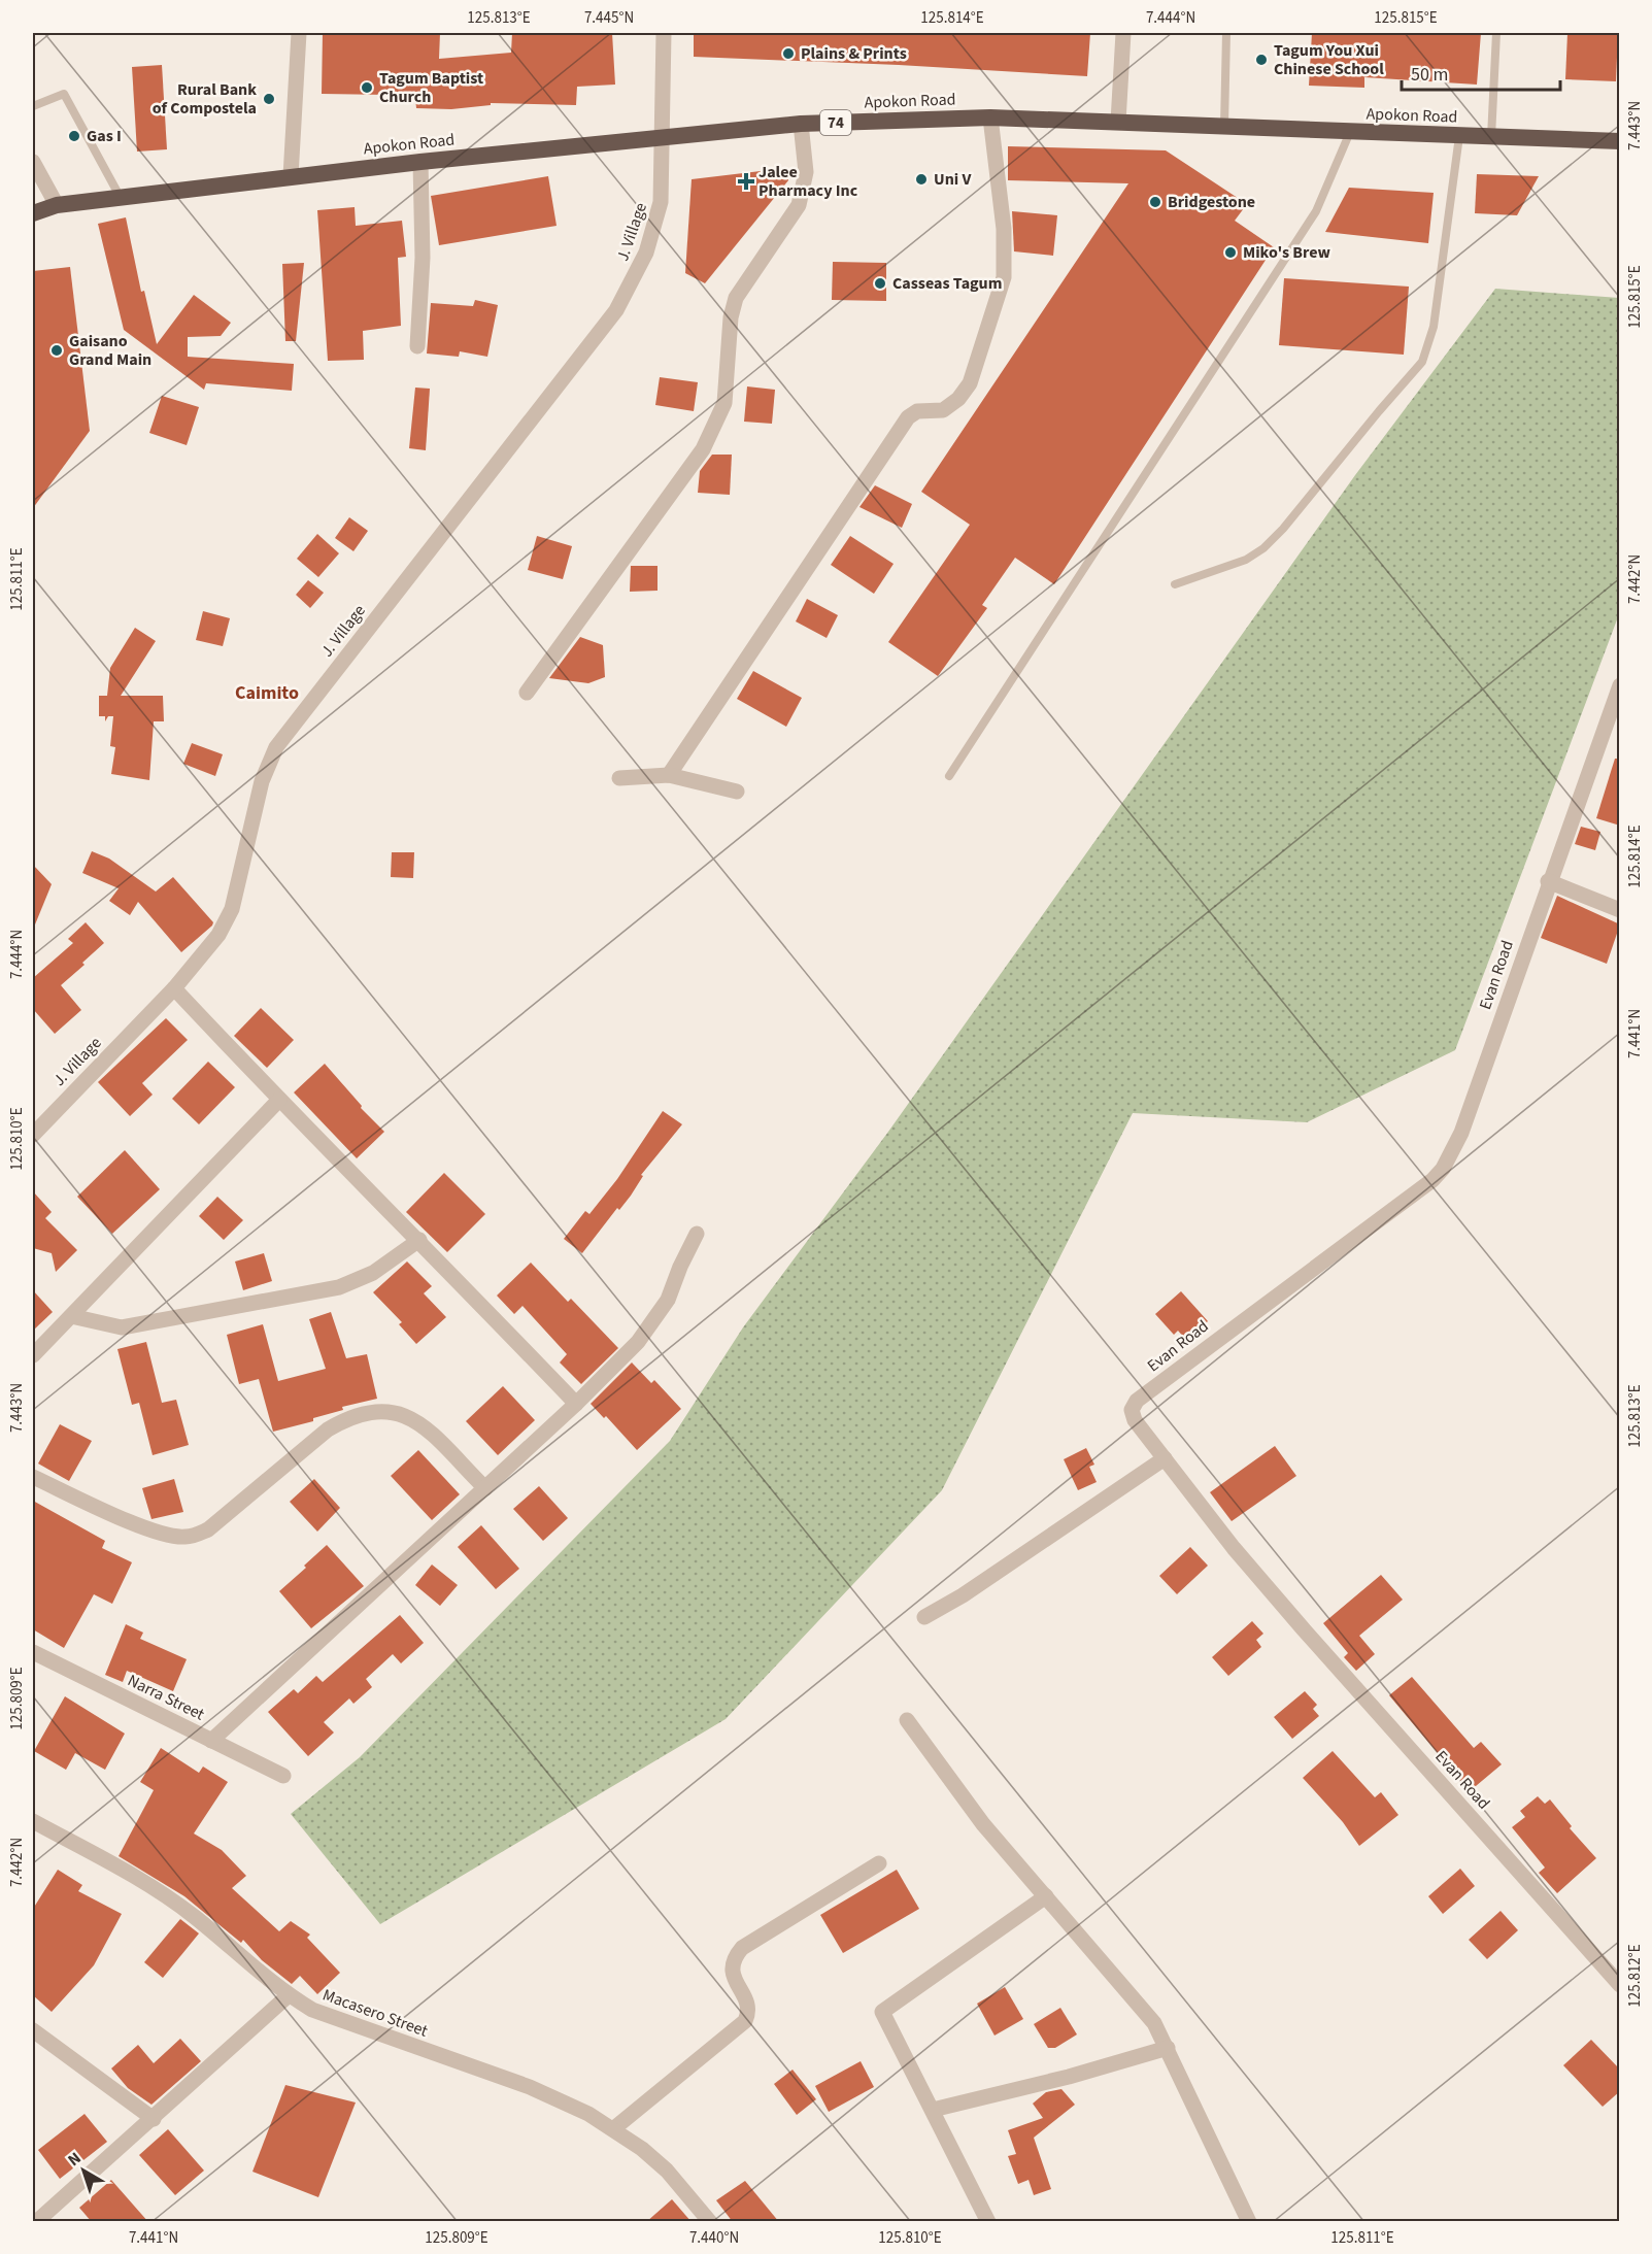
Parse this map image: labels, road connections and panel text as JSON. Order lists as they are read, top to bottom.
{
  "streets": {
    "highway": ["Apokon Road", "74"],
    "street": [
      "J. Village",
      "Evan Road",
      "Narra Street",
      "Macasero Street"
    ]
  },
  "crossings": [
    ["Apokon Road", "J. Village"]
  ],
  "districts": ["Caimito"],
  "places": {
    "other": [
      "Plains & Prints",
      "Tagum You Xui Chinese School",
      "Tagum Baptist Church",
      "Rural Bank of Compostela",
      "Gas I",
      "Uni V",
      "Bridgestone",
      "Miko's Brew",
      "Casseas Tagum",
      "Gaisano Grand Main"
    ],
    "health": ["Jalee Pharmacy Inc"]
  },
  "scale_bar": "50 m",
  "north": "top left",
  "coordinates": [
    "125.813°E",
    "7.445°N",
    "125.814°E",
    "7.444°N",
    "125.815°E",
    "7.443°N",
    "125.811°E",
    "7.442°N",
    "7.441°N",
    "125.810°E",
    "125.809°E",
    "125.812°E",
    "7.440°N"
  ]
}
